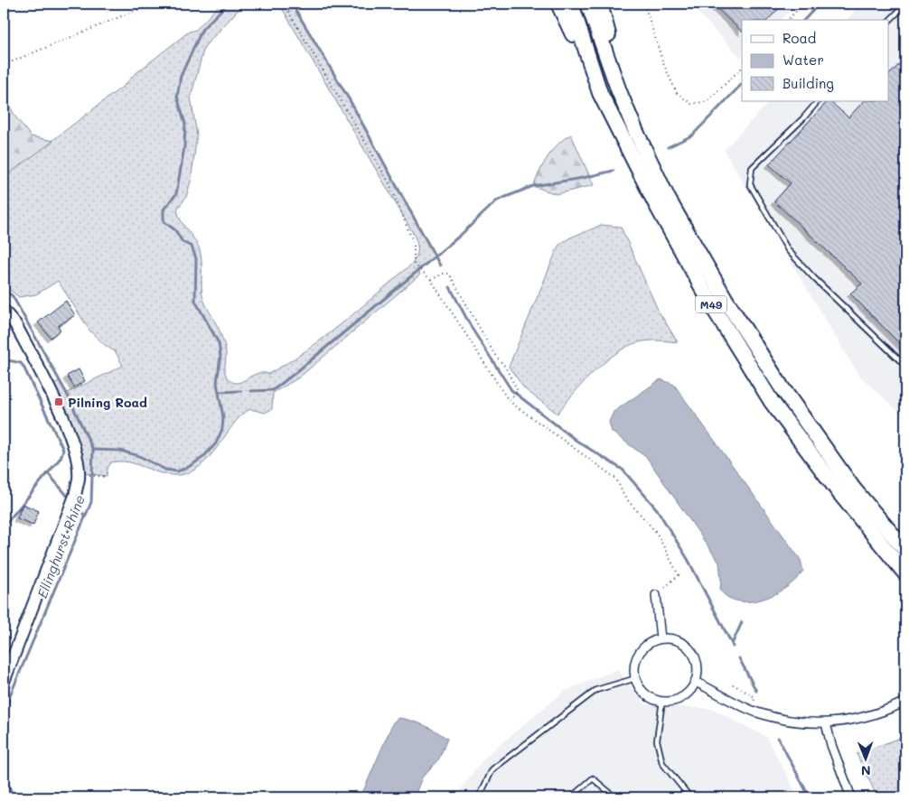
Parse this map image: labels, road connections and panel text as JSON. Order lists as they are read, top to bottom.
{
  "streets": {
    "highway": ["M49"]
  },
  "water": ["Ellinghurst Rhine"],
  "places": {
    "transit": ["Pilning Road"]
  },
  "legend": ["Road", "Water", "Building"],
  "north": "bottom"
}
